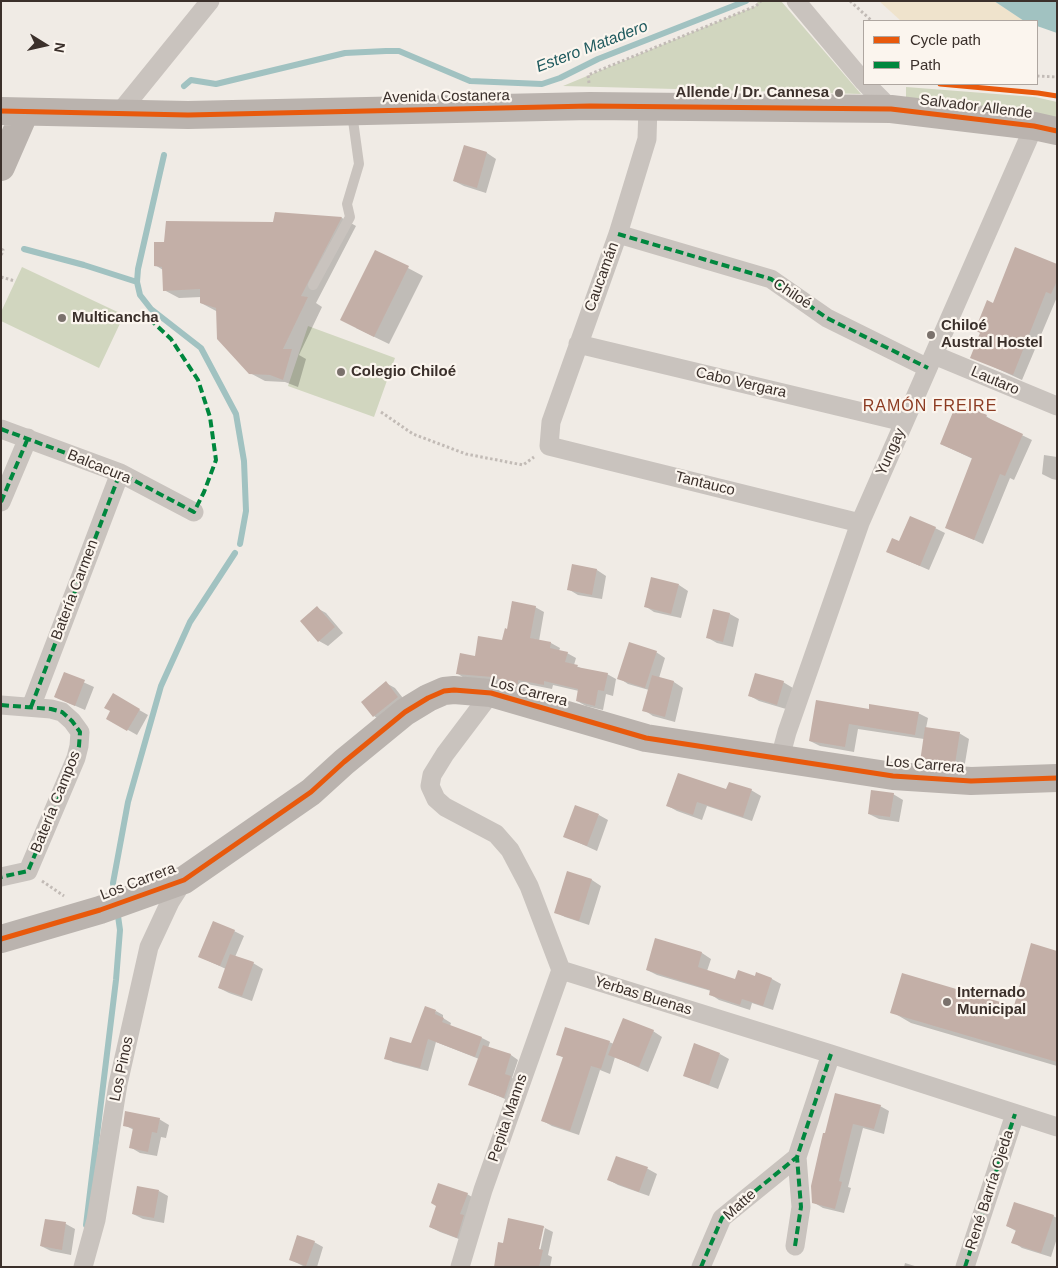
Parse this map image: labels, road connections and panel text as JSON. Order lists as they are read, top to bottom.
{
  "streets": {
    "street": [
      "Avenida Costanera",
      "Salvador Allende",
      "Caucamán",
      "Chiloé",
      "Lautaro",
      "Cabo Vergara",
      "Yungay",
      "Balcacura",
      "Tantauco",
      "Batería Carmen",
      "Los Carrera",
      "Batería Campos",
      "Yerbas Buenas",
      "Los Pinos",
      "Pepita Manns",
      "René Barría Ojeda",
      "Matte"
    ]
  },
  "crossings": [
    ["Avenida Costanera", "Salvador Allende"],
    ["Avenida Costanera", "Caucamán"],
    ["Salvador Allende", "Yungay"],
    ["Caucamán", "Chiloé"],
    ["Caucamán", "Cabo Vergara"],
    ["Caucamán", "Tantauco"],
    ["Chiloé", "Lautaro"],
    ["Chiloé", "Yungay"],
    ["Lautaro", "Yungay"],
    ["Cabo Vergara", "Yungay"],
    ["Yungay", "Tantauco"],
    ["Yungay", "Los Carrera"],
    ["Balcacura", "Batería Carmen"],
    ["Batería Carmen", "Batería Campos"],
    ["Los Carrera", "Los Pinos"],
    ["Yerbas Buenas", "Pepita Manns"],
    ["Yerbas Buenas", "René Barría Ojeda"]
  ],
  "districts": ["RAMÓN FREIRE"],
  "water": ["Estero Matadero"],
  "places": [
    "Allende / Dr. Cannesa",
    "Multicancha",
    "Chiloé Austral Hostel",
    "Colegio Chiloé",
    "Internado Municipal"
  ],
  "legend": ["Cycle path", "Path"],
  "north": "right"
}
